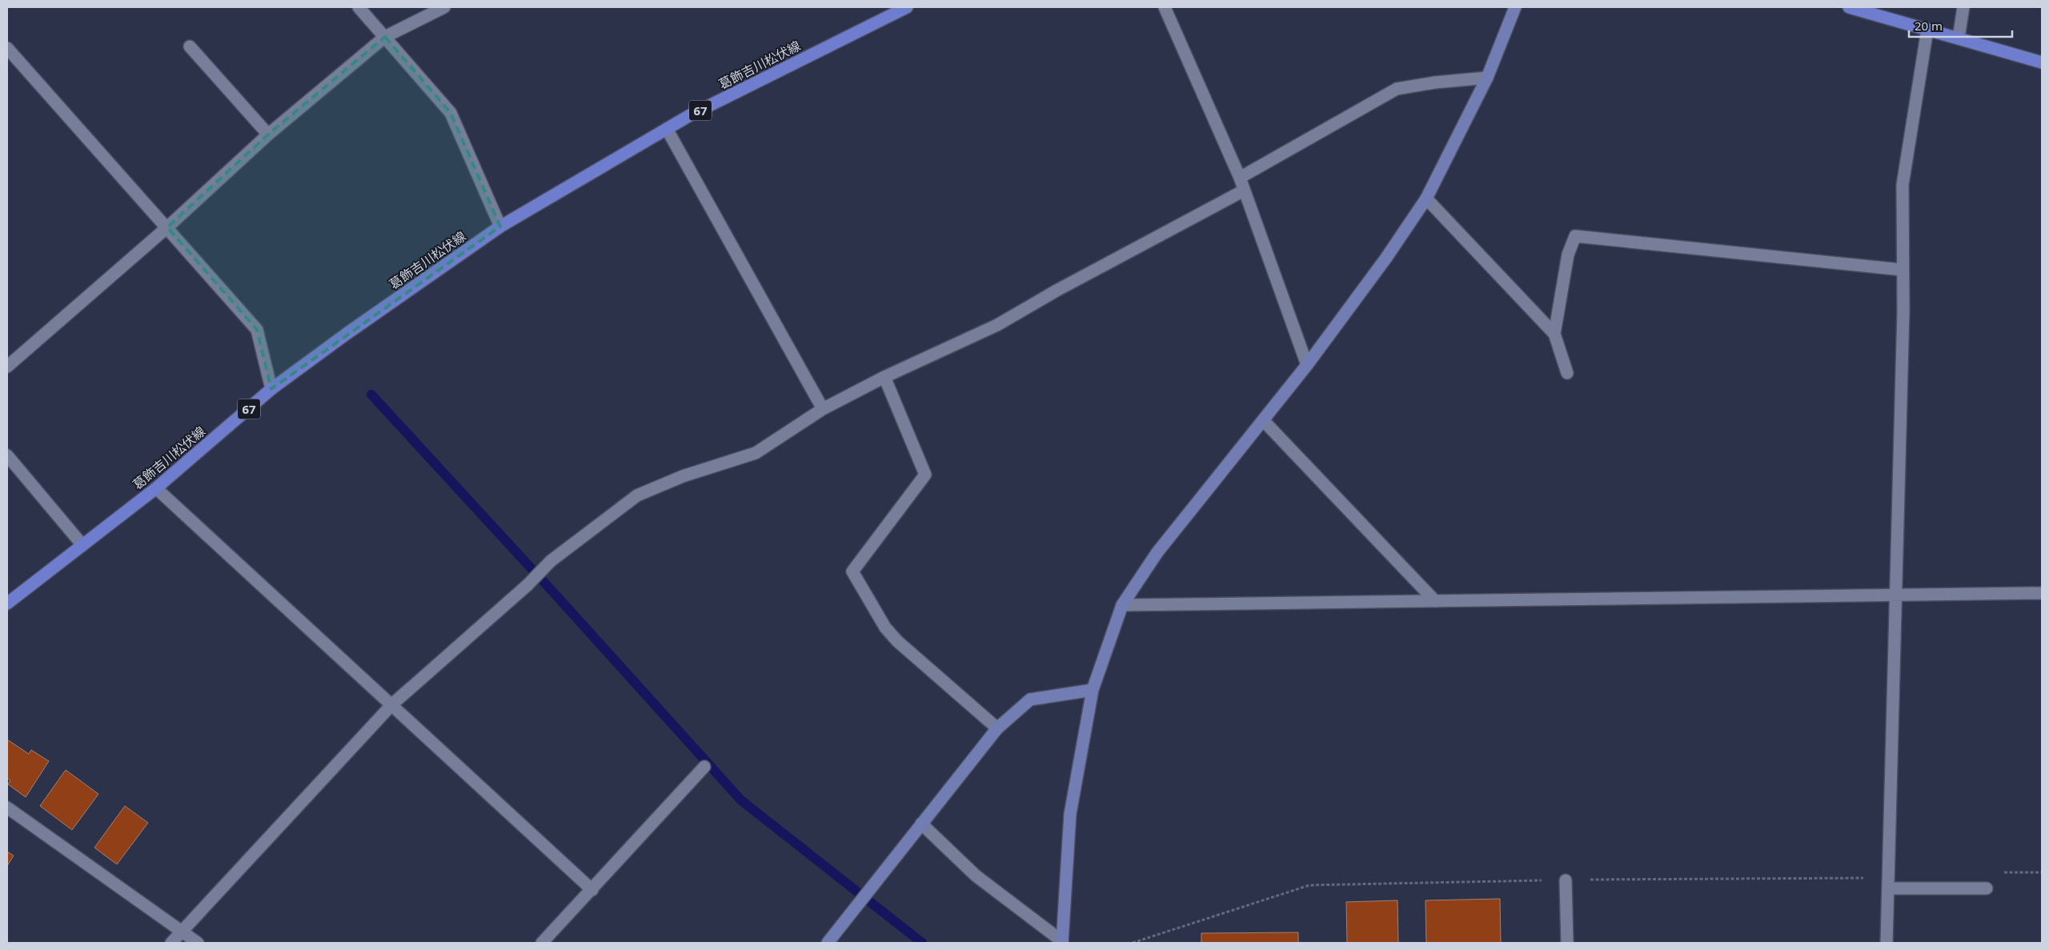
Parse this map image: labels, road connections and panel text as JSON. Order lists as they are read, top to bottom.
{
  "streets": {
    "main road": ["葛飾吉川松伏線", "67"]
  },
  "scale_bar": "20 m"
}
